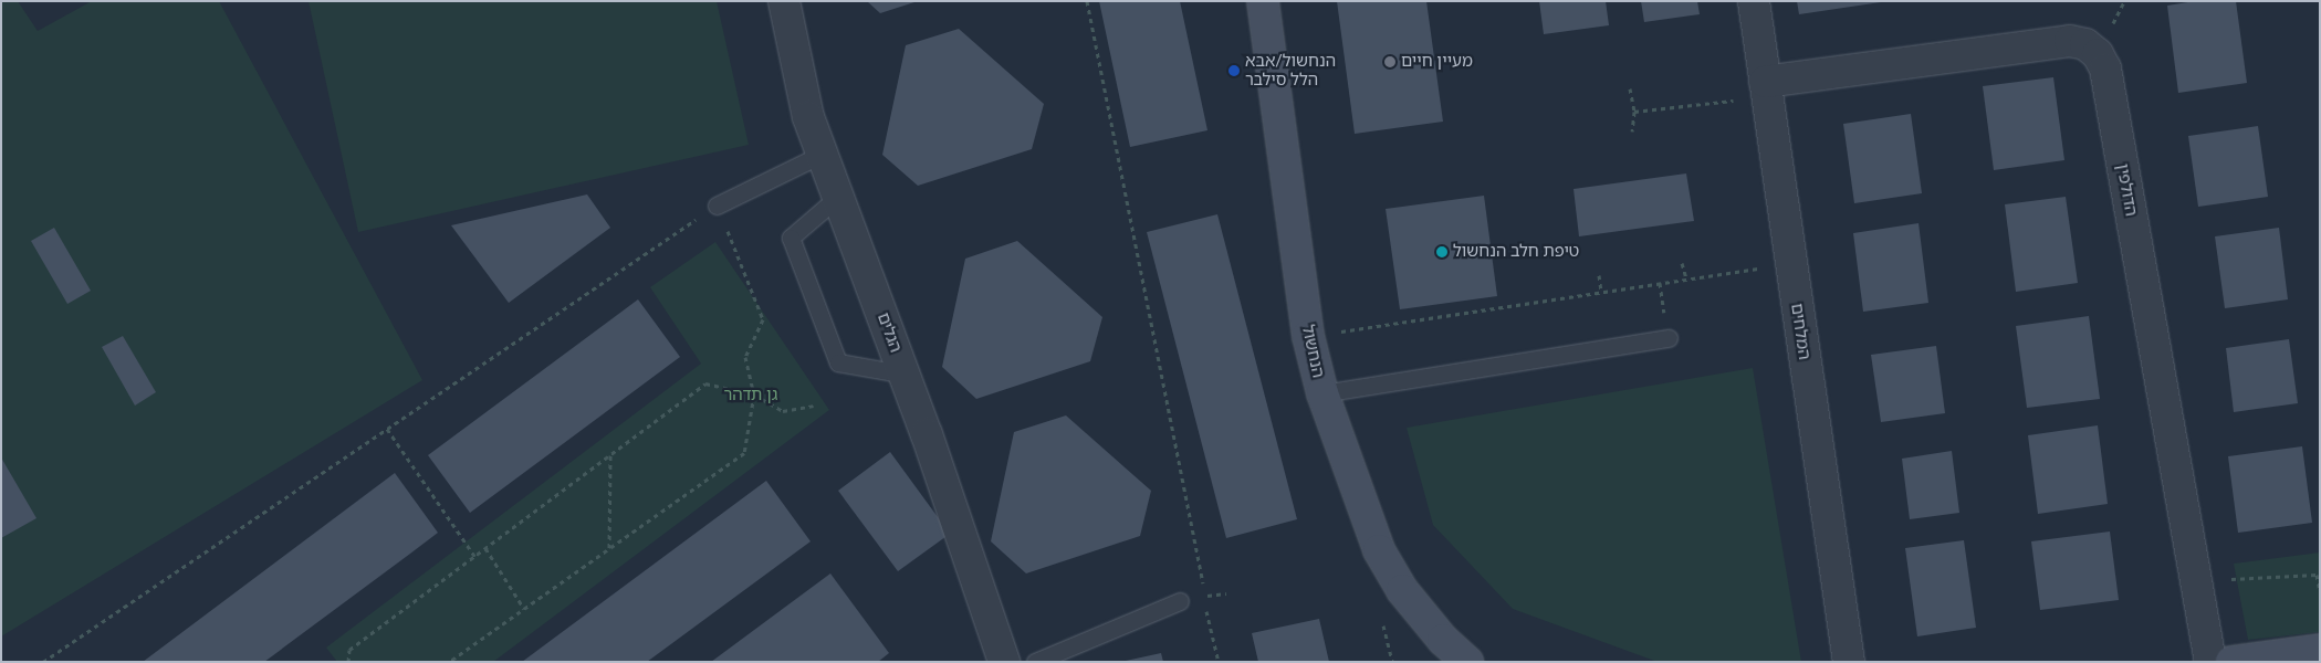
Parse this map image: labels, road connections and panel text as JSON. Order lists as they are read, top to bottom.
{
  "streets": {
    "street": [
      "הדולפין",
      "המלחים",
      "הגלים",
      "הנחשול"
    ]
  },
  "crossings": [
    ["הדולפין", "המלחים"]
  ],
  "parks": ["גן תדהר"],
  "places": ["מעיין חיים", "הנחשול/אבא הלל סילבר", "טיפת חלב הנחשול"]
}
